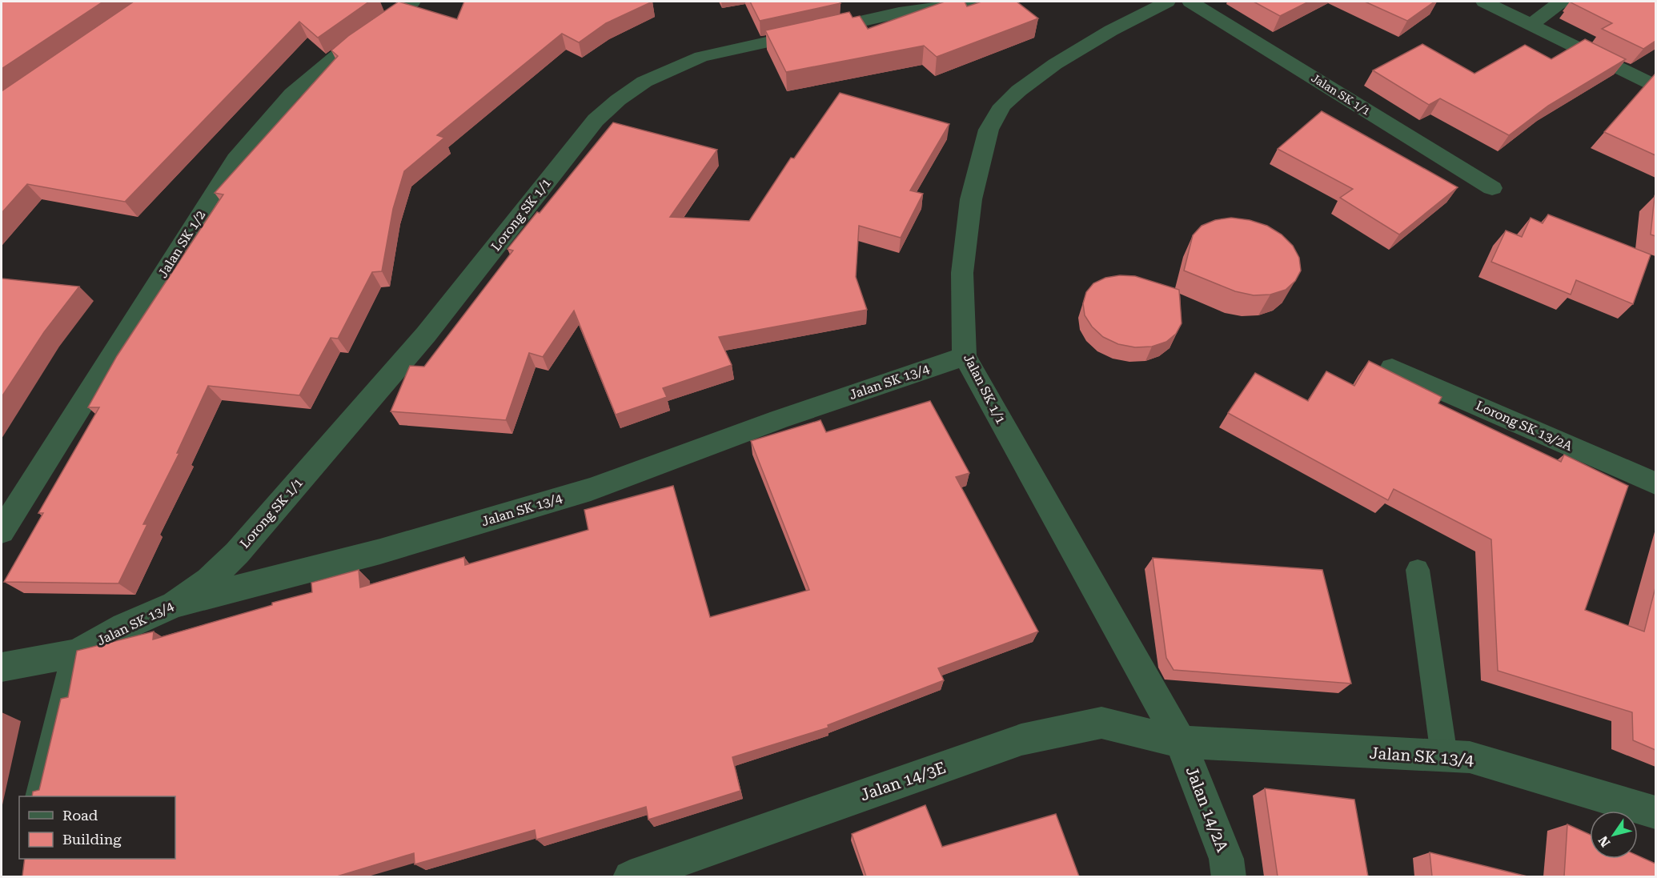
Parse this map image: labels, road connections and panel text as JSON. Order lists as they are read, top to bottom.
{
  "streets": {
    "street": [
      "Jalan SK 1/1",
      "Lorong SK 1/1",
      "Jalan SK 1/2",
      "Jalan SK 13/4",
      "Lorong SK 13/2A",
      "Jalan 14/3E",
      "Jalan 14/2A"
    ]
  },
  "crossings": [
    ["Jalan SK 1/1", "Jalan SK 13/4"],
    ["Jalan SK 1/1", "Jalan 14/3E"],
    ["Jalan SK 1/1", "Jalan 14/2A"],
    ["Lorong SK 1/1", "Jalan SK 13/4"],
    ["Jalan SK 13/4", "Jalan 14/3E"],
    ["Jalan SK 13/4", "Jalan 14/2A"],
    ["Jalan 14/3E", "Jalan 14/2A"]
  ],
  "legend": ["Road", "Building"],
  "north": "bottom left"
}
